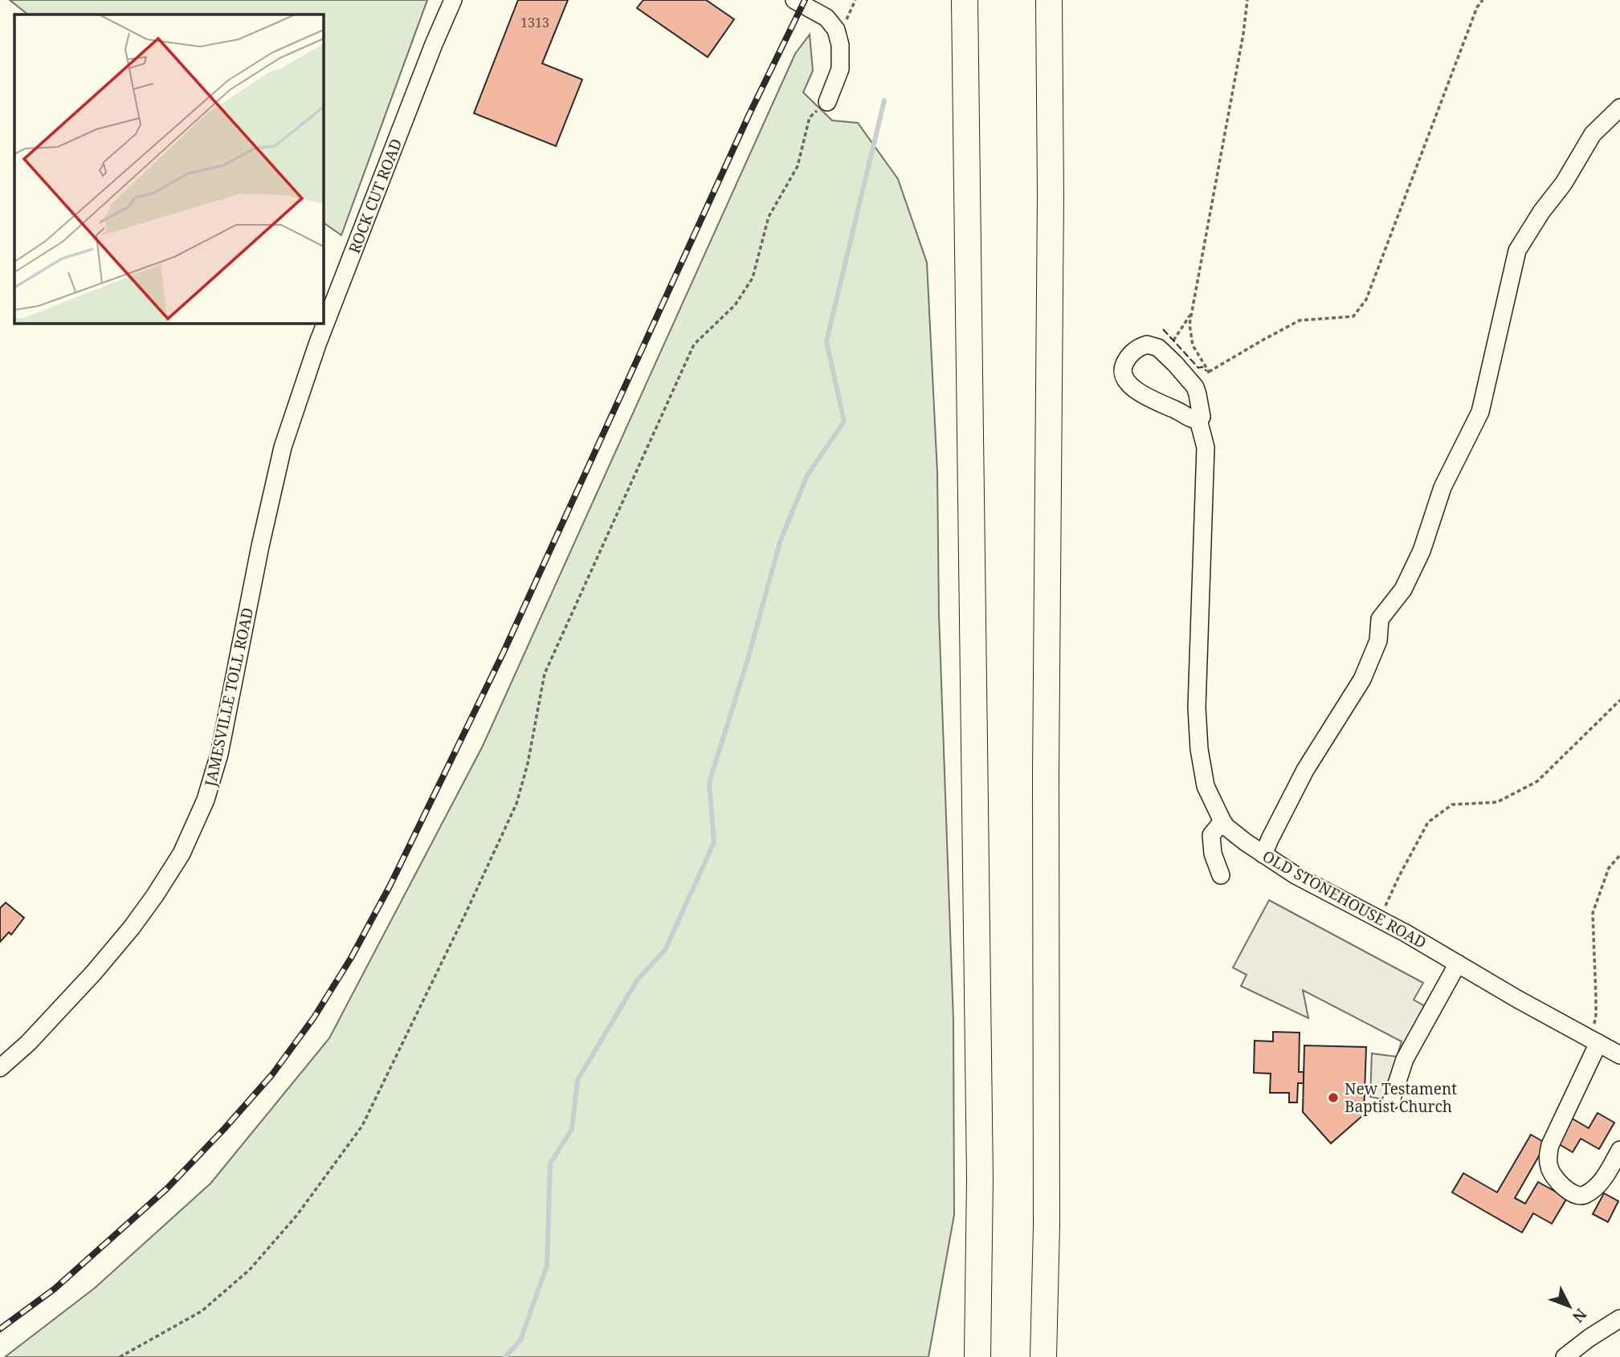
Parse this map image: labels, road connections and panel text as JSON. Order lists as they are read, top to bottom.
{
  "streets": {
    "street": ["ROCK CUT ROAD", "JAMESVILLE TOLL ROAD", "OLD STONEHOUSE ROAD"]
  },
  "crossings": [
    ["ROCK CUT ROAD", "JAMESVILLE TOLL ROAD"]
  ],
  "places": ["New Testament Baptist Church"],
  "house_numbers": ["1313"],
  "north": "bottom right"
}
